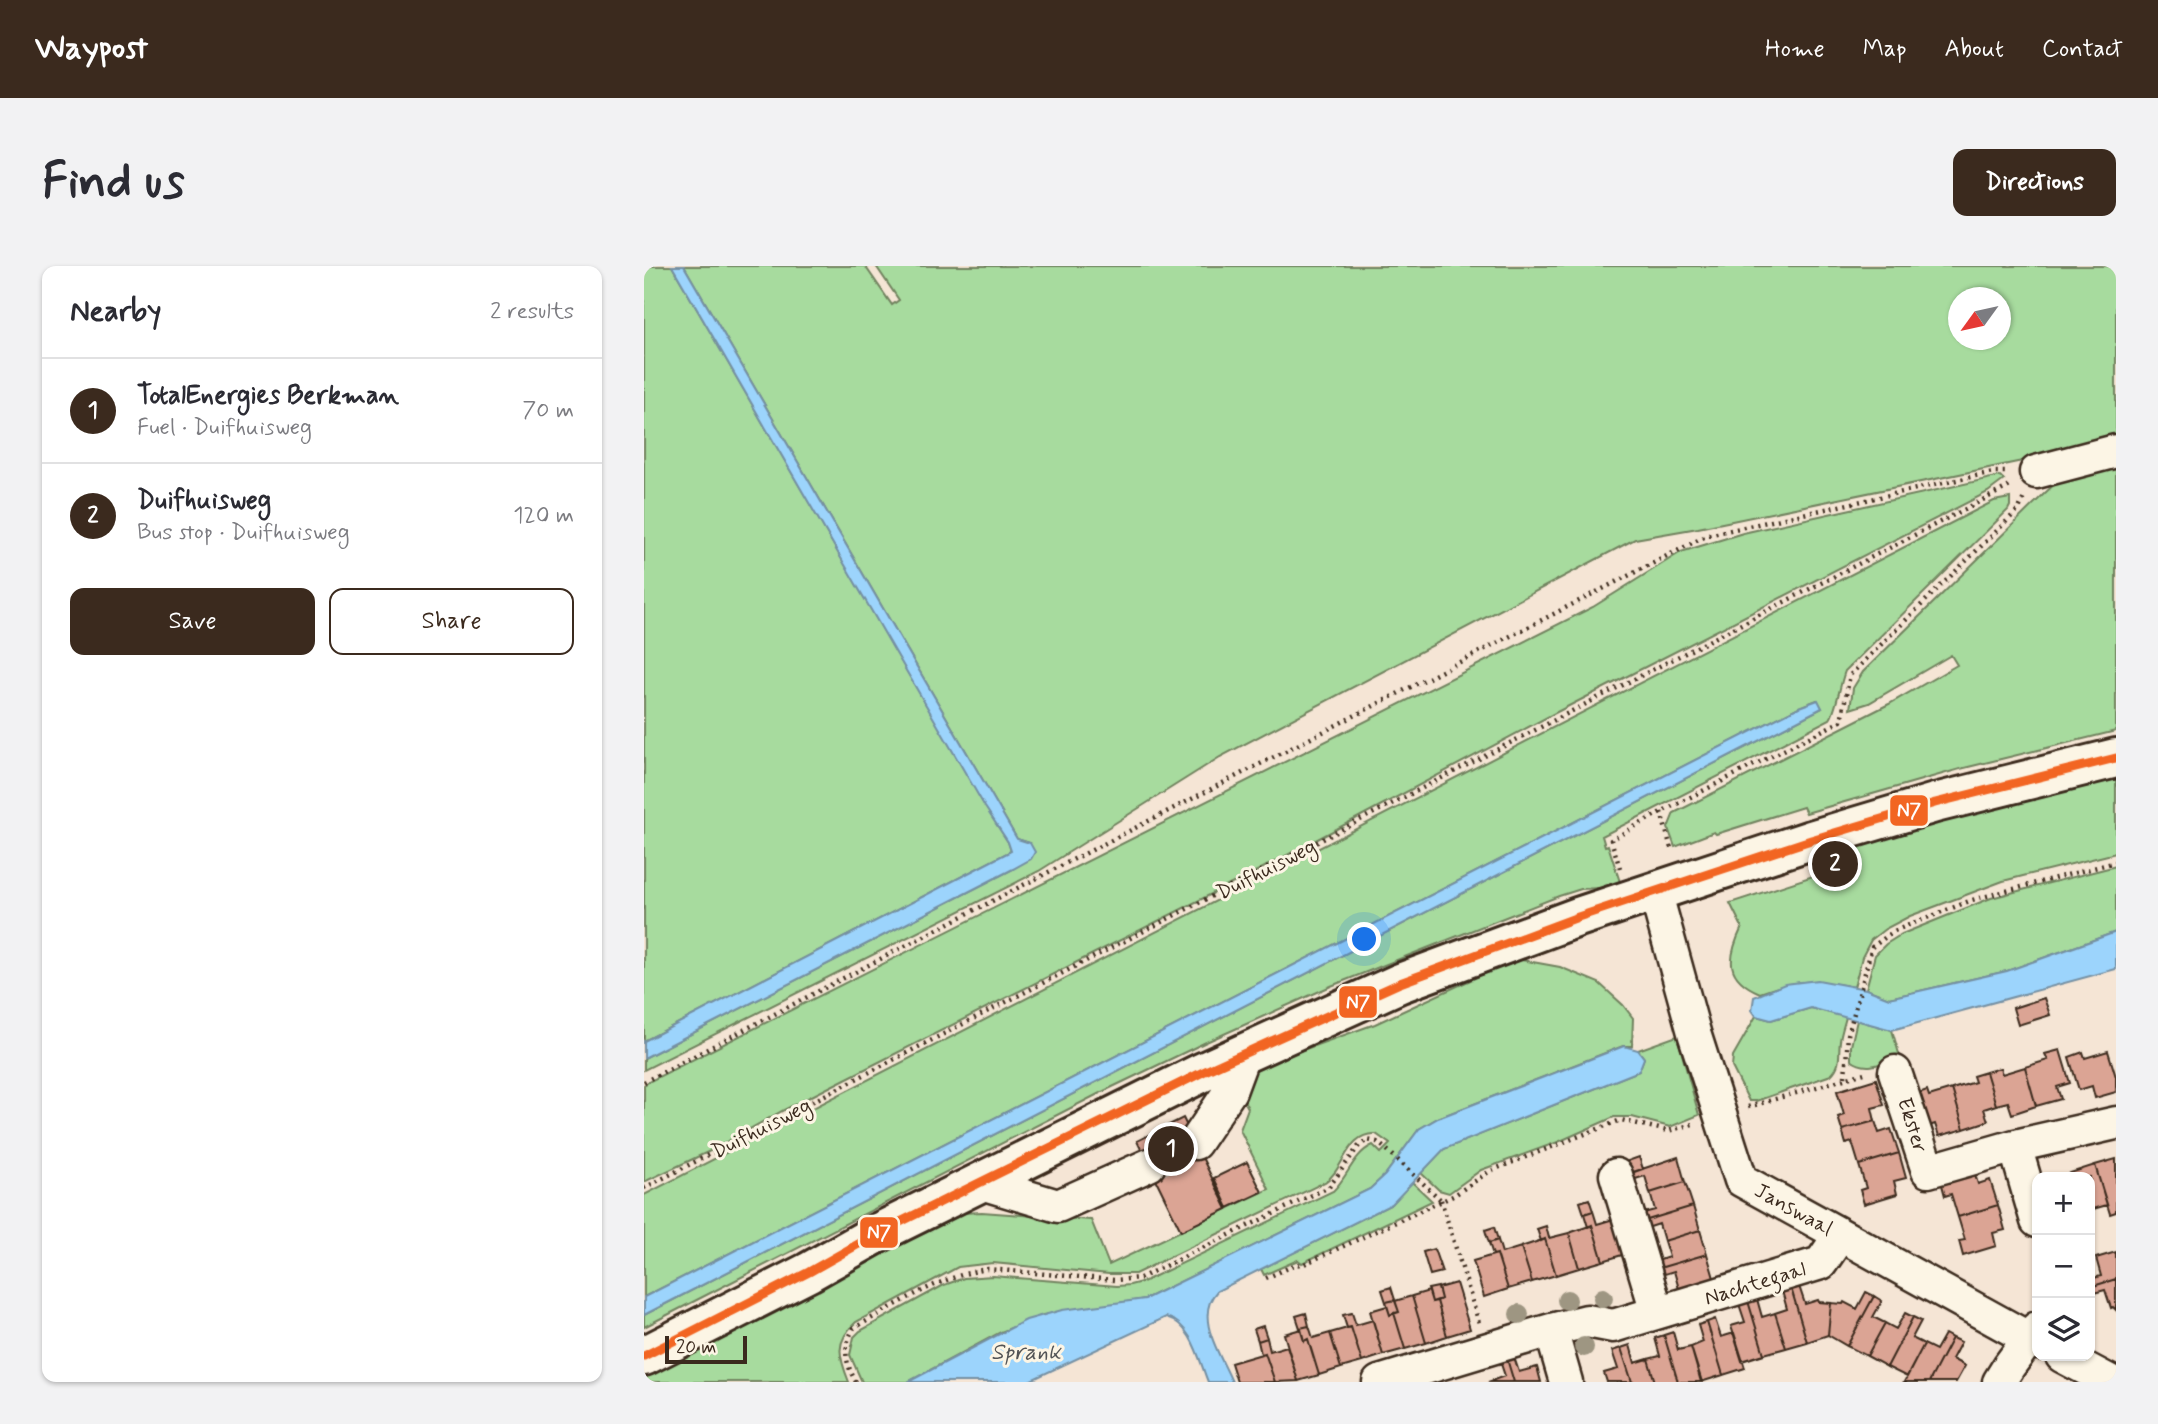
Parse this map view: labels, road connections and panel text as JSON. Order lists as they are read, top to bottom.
{
  "streets": {
    "street": ["Ekster", "Janswaal", "Nachtegaal"],
    "path": ["Duifhuisweg"]
  },
  "crossings": [
    ["Janswaal", "Nachtegaal"]
  ],
  "water": ["Sprank"],
  "lines": ["transit line N7"],
  "scale_bar": "20 m",
  "north": "bottom left",
  "page": {
    "header": "Waypost",
    "nav": [
      "Home",
      "Map",
      "About",
      "Contact"
    ],
    "buttons": [
      "Directions",
      ["Save", "Share"]
    ],
    "title": "Find us",
    "heading": ["Nearby", "2 results"],
    "list": [
      {
        "mark": "1",
        "name": "TotalEnergies Berkman",
        "note": "Fuel · Duifhuisweg",
        "value": "70 m"
      },
      {
        "mark": "2",
        "name": "Duifhuisweg",
        "note": "Bus stop · Duifhuisweg",
        "value": "120 m"
      }
    ],
    "pins": ["2", "1"],
    "map_buttons": ["+", "−"],
    "scale": "20 m"
  }
}
